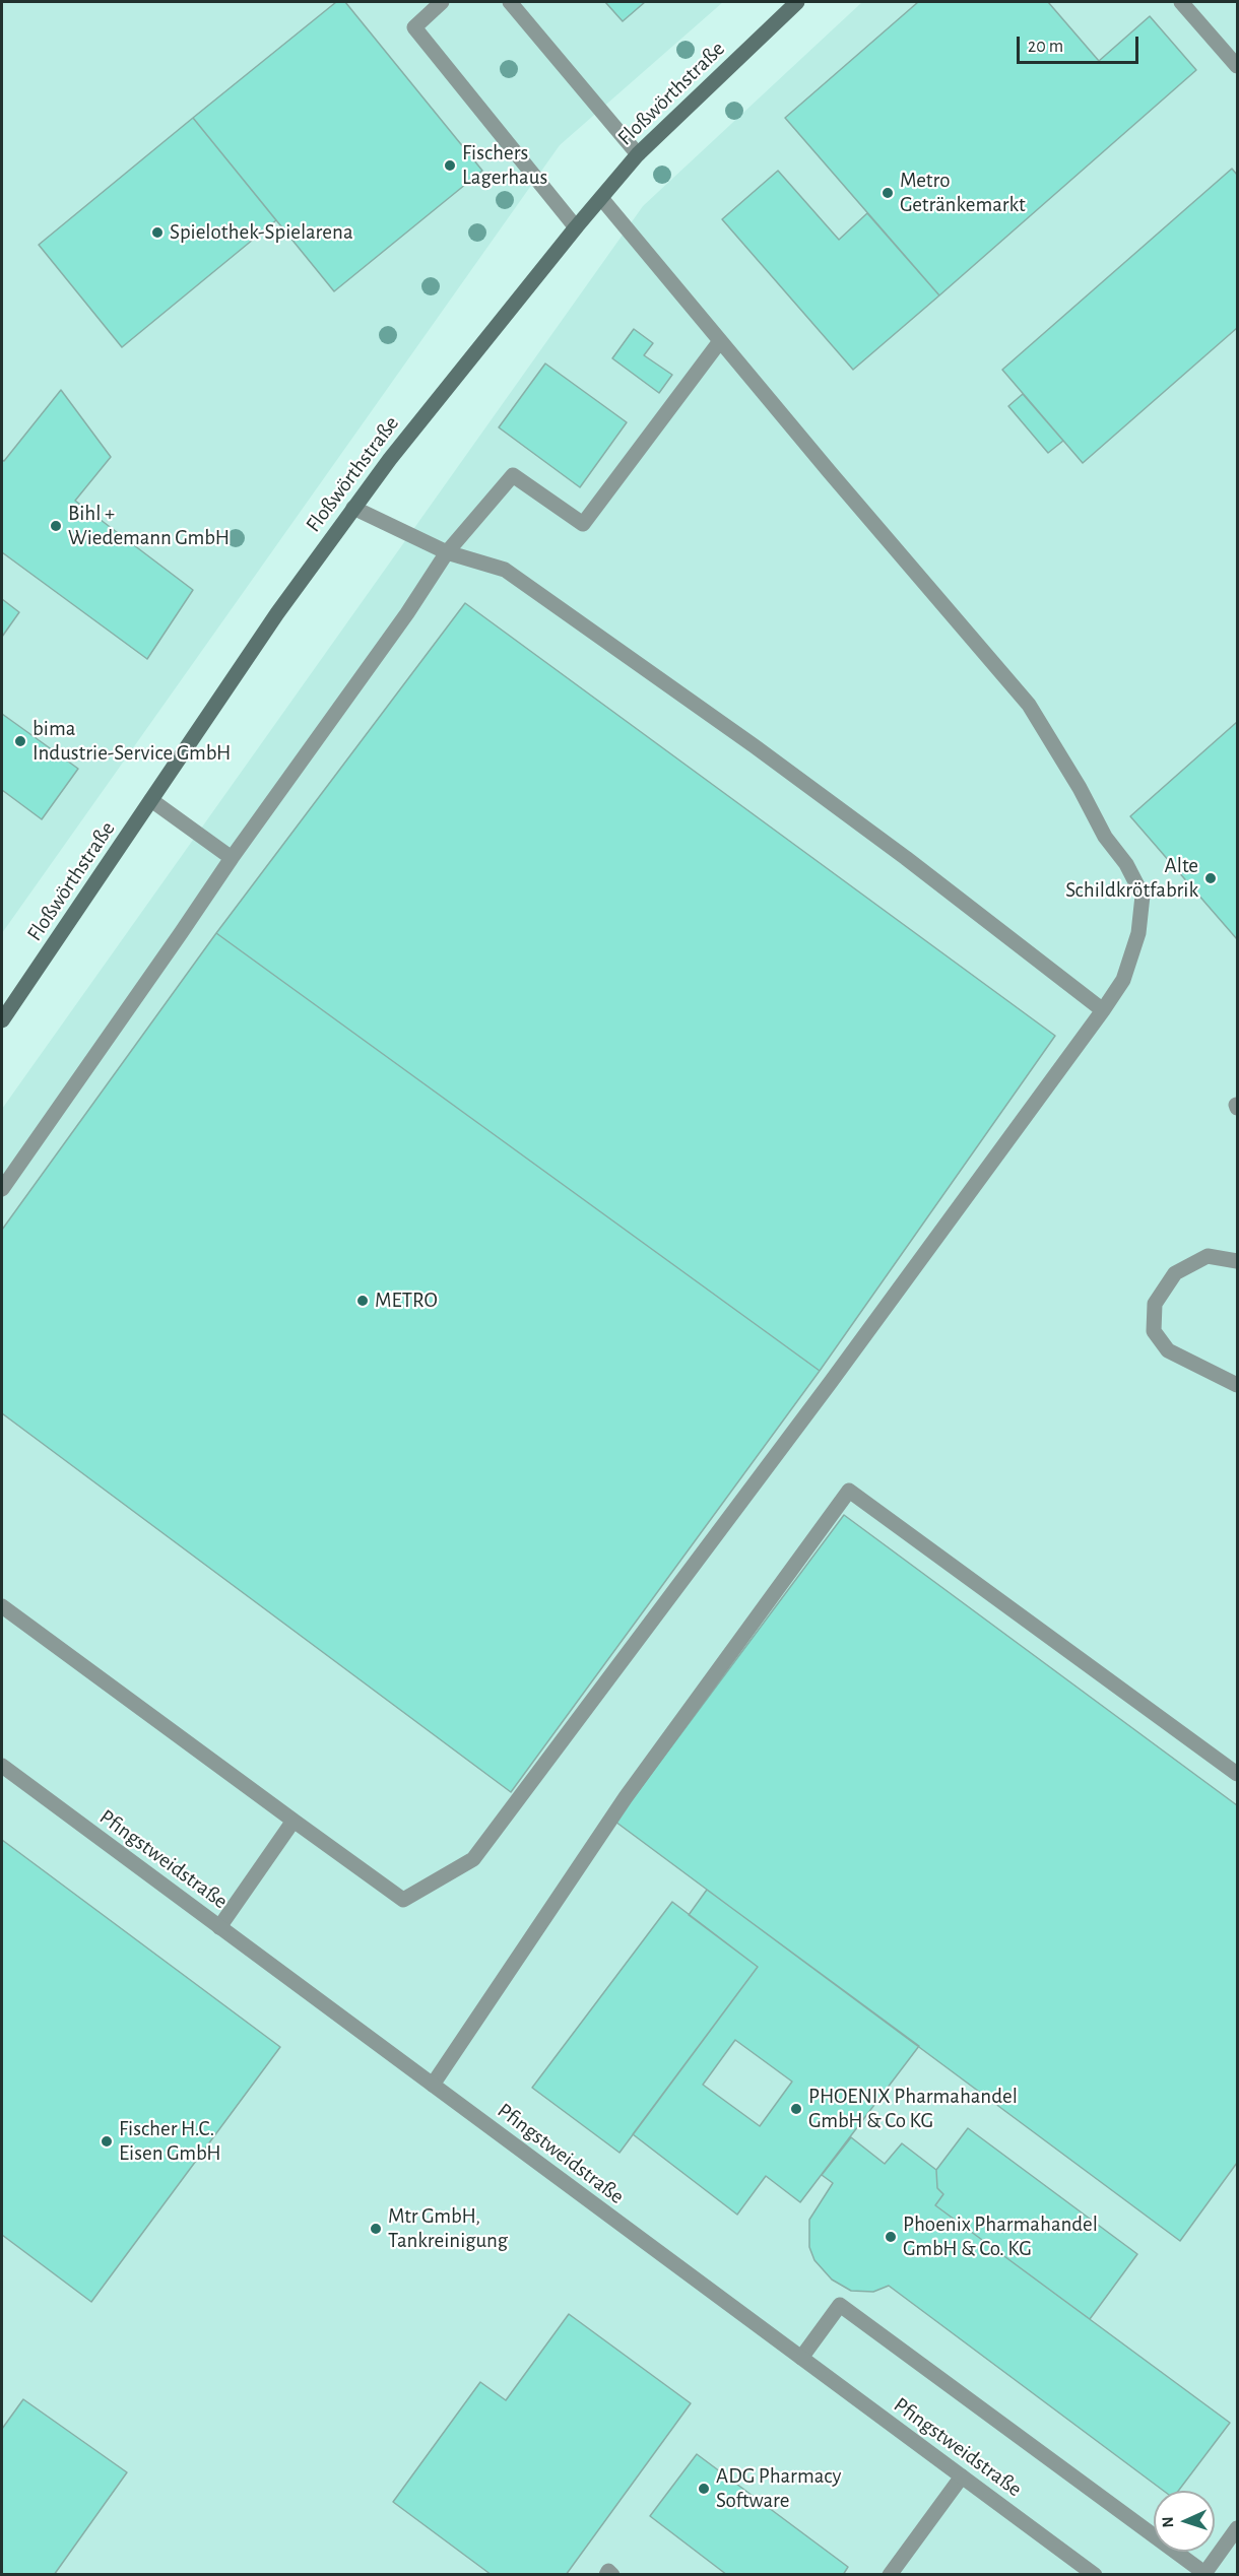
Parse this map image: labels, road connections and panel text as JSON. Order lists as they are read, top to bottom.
{
  "streets": {
    "main road": ["Floßwörthstraße"],
    "street": ["Pfingstweidstraße"]
  },
  "places": [
    "Fischers Lagerhaus",
    "Metro Getränkemarkt",
    "Spielothek-Spielarena",
    "Bihl + Wiedemann GmbH",
    "bima Industrie-Service GmbH",
    "Alte Schildkrötfabrik",
    "METRO",
    "PHOENIX Pharmahandel GmbH & Co KG",
    "Fischer H.C. Eisen GmbH",
    "Mtr GmbH, Tankreinigung",
    "Phoenix Pharmahandel GmbH & Co. KG",
    "ADG Pharmacy Software"
  ],
  "scale_bar": "20 m",
  "north": "left"
}
